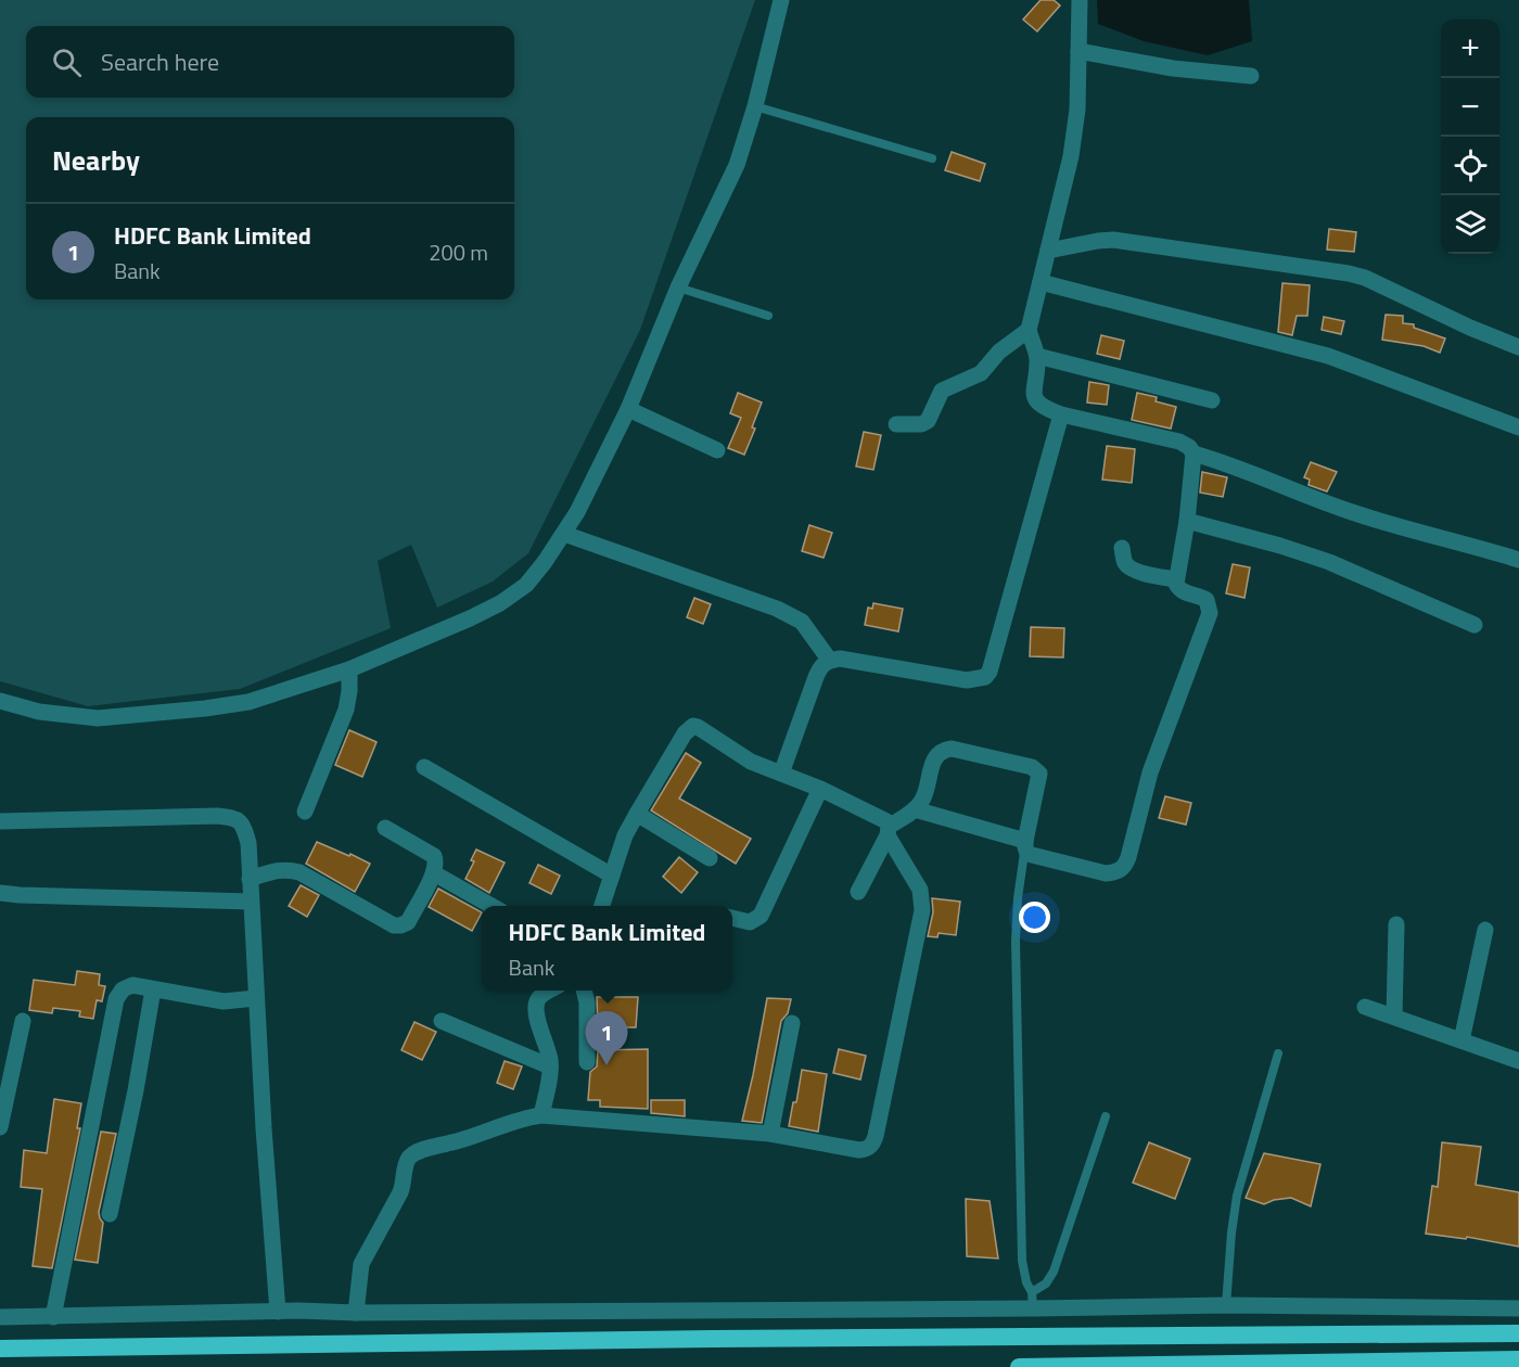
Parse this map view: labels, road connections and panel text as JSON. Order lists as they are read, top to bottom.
{
  "page": {
    "map_buttons": ["+", "−"],
    "search": "Search here",
    "heading": "Nearby",
    "list": [
      {
        "mark": "1",
        "name": "HDFC Bank Limited",
        "note": "Bank",
        "value": "200 m"
      }
    ],
    "popup": ["HDFC Bank Limited", "Bank"],
    "pins": "1"
  }
}
